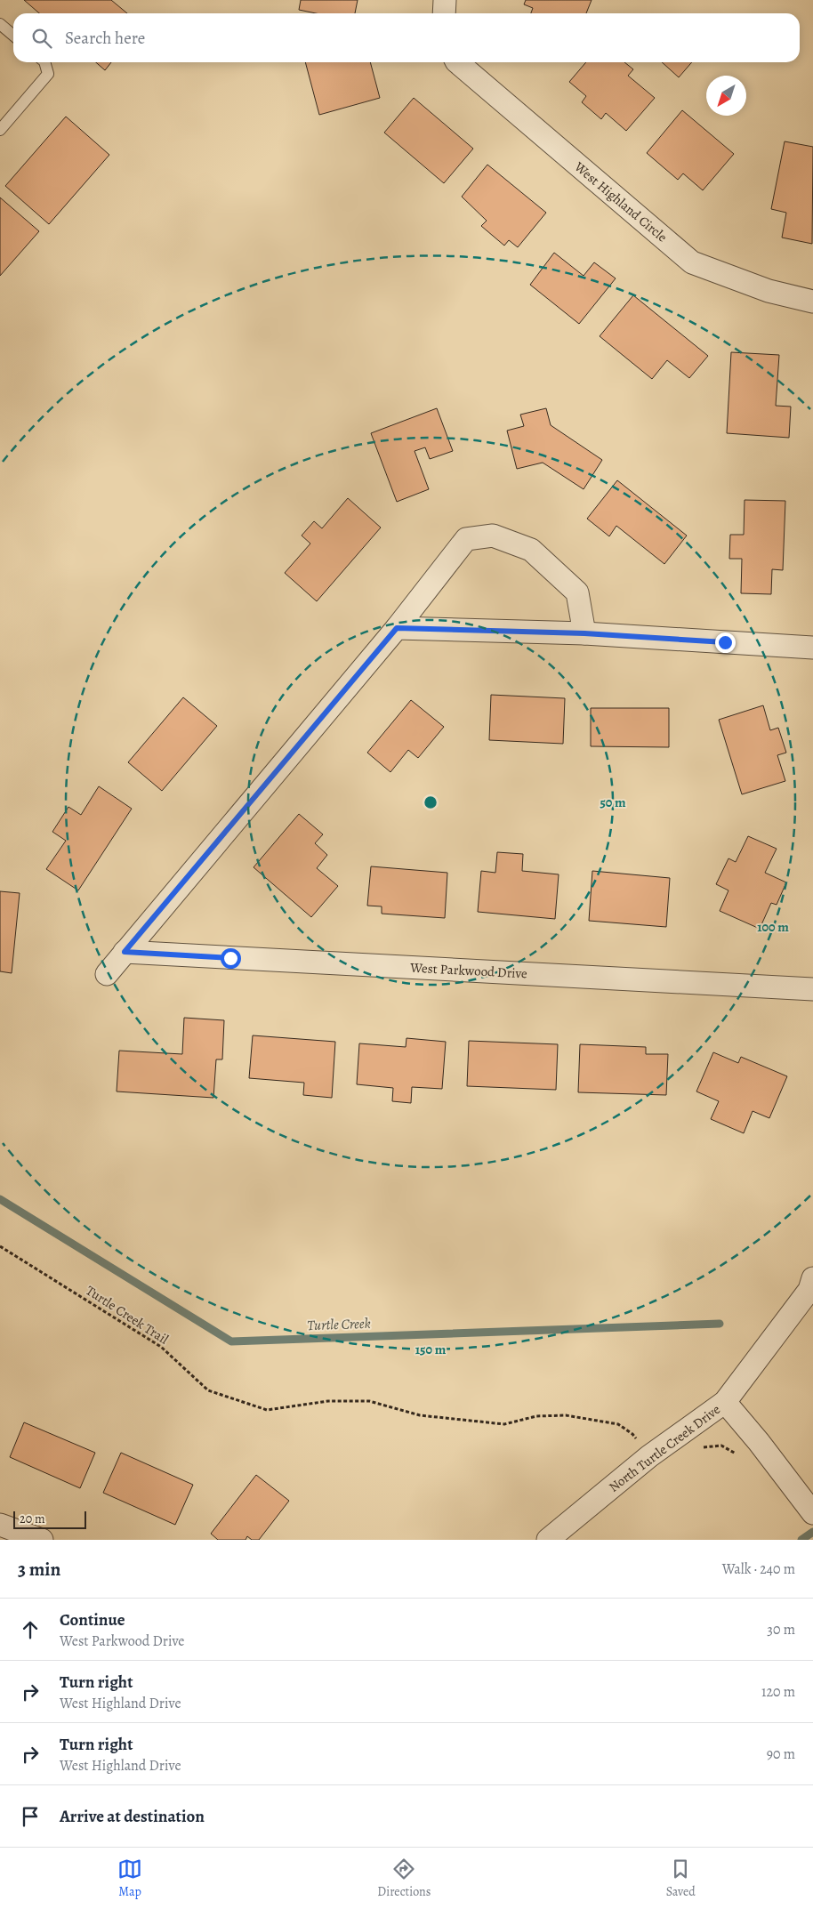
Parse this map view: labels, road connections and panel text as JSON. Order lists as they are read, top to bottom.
{
  "streets": {
    "street": ["West Highland Circle", "West Parkwood Drive", "North Turtle Creek Drive"],
    "path": ["Turtle Creek Trail"]
  },
  "water": ["Turtle Creek"],
  "scale_bar": "20 m",
  "north": "bottom left",
  "page": {
    "search": "Search here",
    "scale": "20 m",
    "heading": ["3 min", "Walk · 240 m"],
    "list": [
      ["Continue", "West Parkwood Drive", "30 m"],
      ["Turn right", "West Highland Drive", "120 m"],
      ["Turn right", "West Highland Drive", "90 m"],
      "Arrive at destination"
    ],
    "nav": ["Map", "Directions", "Saved"]
  },
  "rings": ["50 m", "100 m", "150 m"]
}
